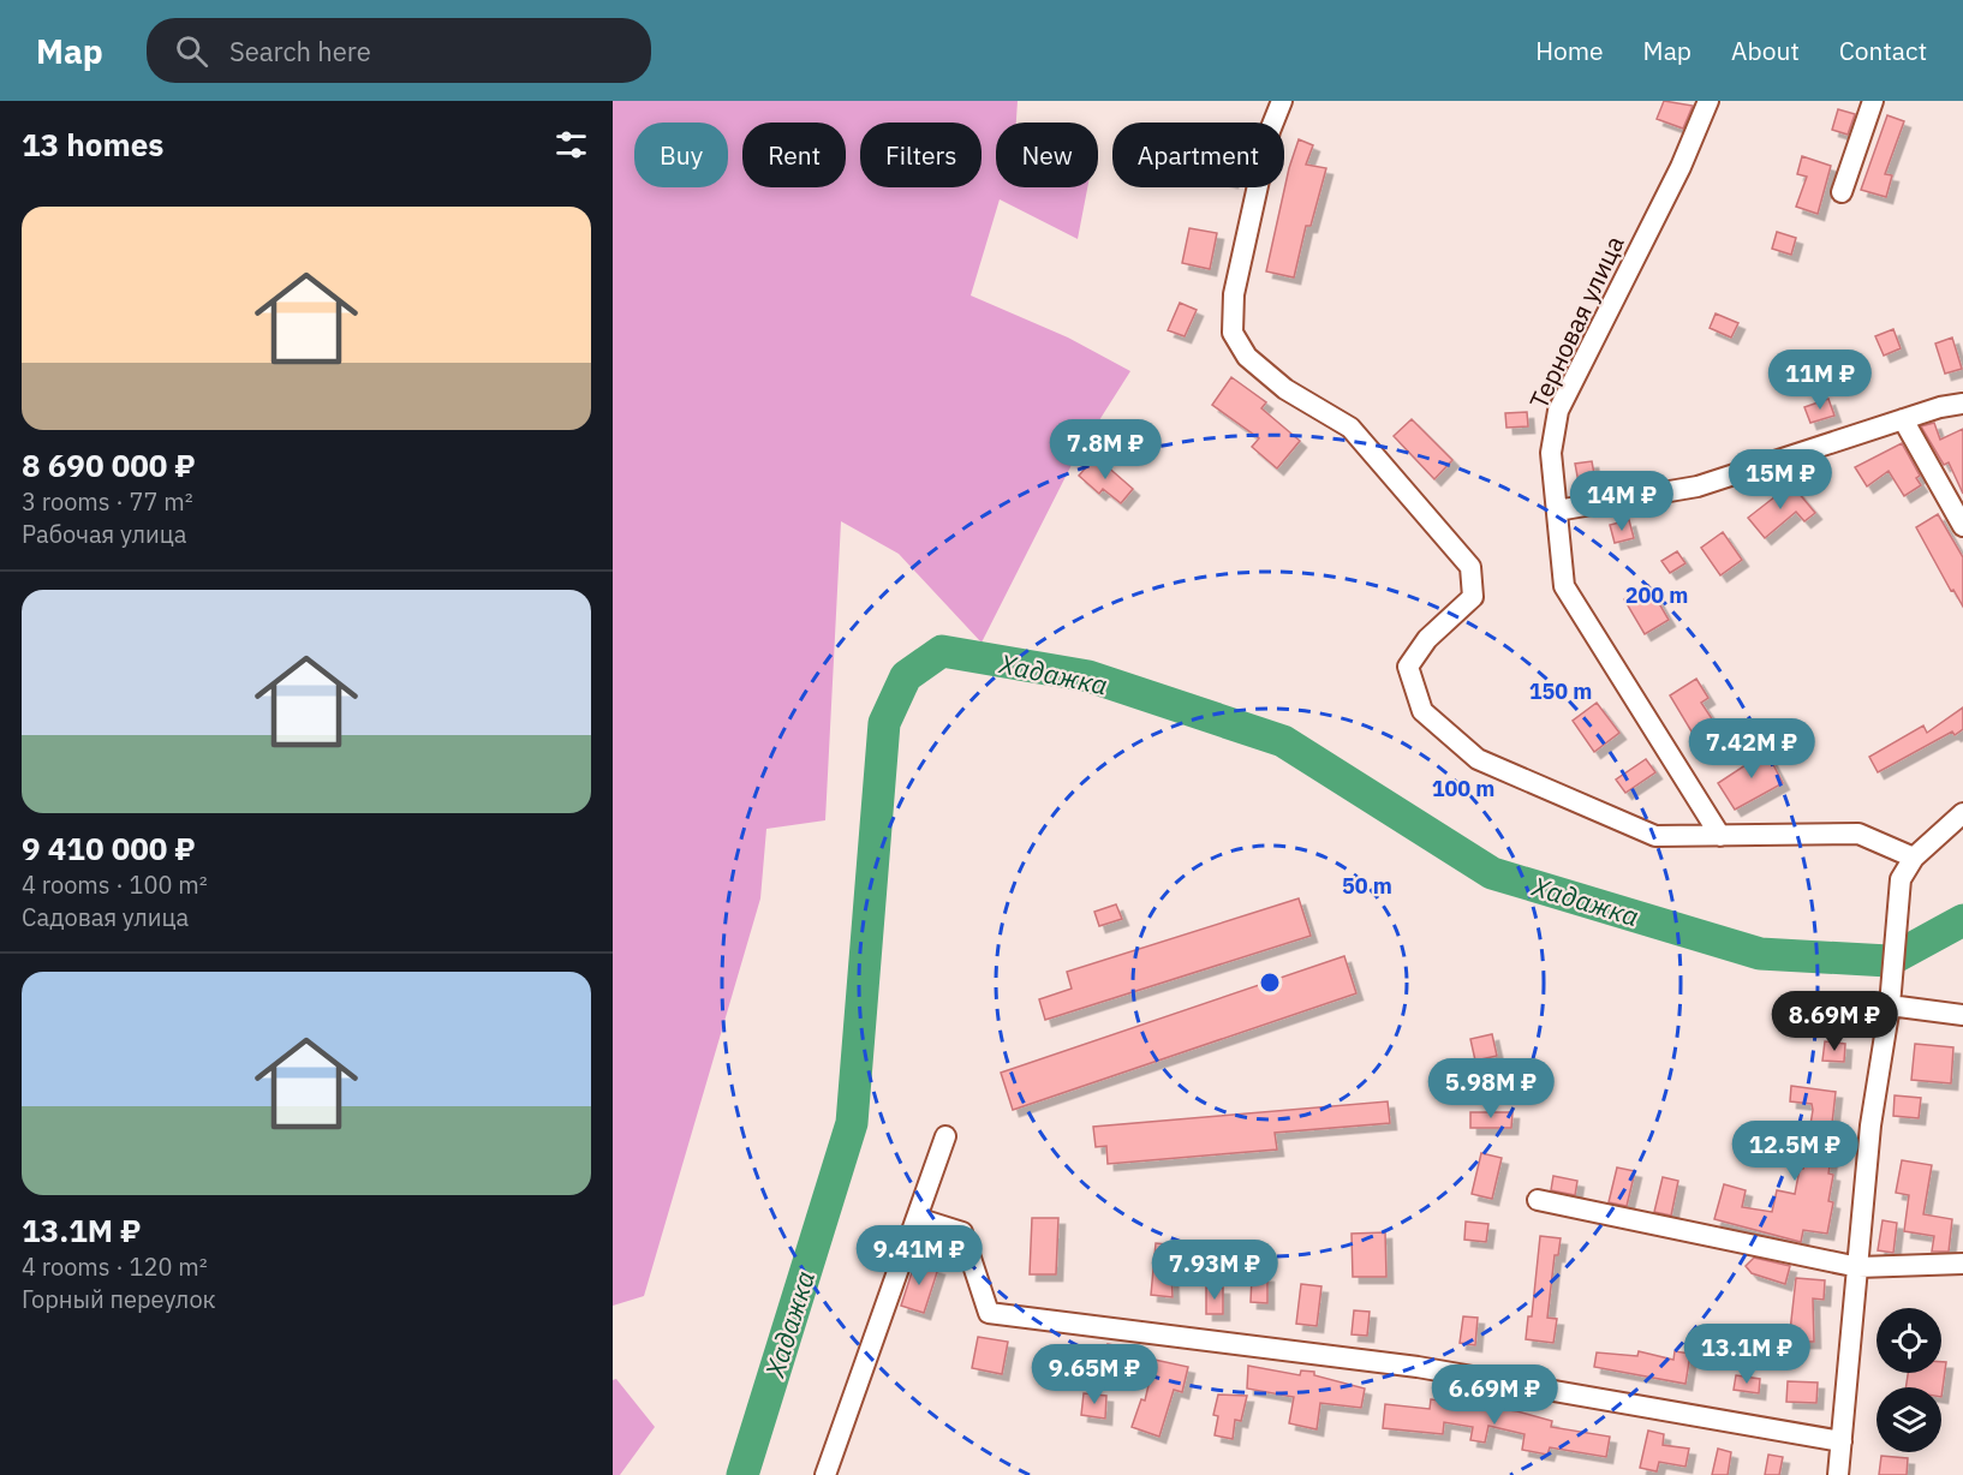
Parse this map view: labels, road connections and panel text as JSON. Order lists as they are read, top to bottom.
{
  "streets": {
    "street": ["Терновая улица"]
  },
  "water": ["Хадажка"],
  "page": {
    "header": "Map",
    "search": "Search here",
    "nav": [
      "Home",
      "Map",
      "About",
      "Contact"
    ],
    "heading": "13 homes",
    "chip": [
      "Buy",
      "Rent",
      "Filters",
      "New",
      "Apartment"
    ],
    "list": [
      {
        "name": "8 690 000 ₽",
        "note": "3 rooms · 77 m² · Рабочая улица"
      },
      {
        "name": "9 410 000 ₽",
        "note": "4 rooms · 100 m² · Садовая улица"
      },
      {
        "name": "13.1M ₽",
        "note": "4 rooms · 120 m² · Горный переулок"
      }
    ],
    "price": [
      "11M ₽",
      "7.8M ₽",
      "15M ₽",
      "14M ₽",
      "7.42M ₽",
      "8.69M ₽",
      "5.98M ₽",
      "12.5M ₽",
      "9.41M ₽",
      "7.93M ₽",
      "13.1M ₽",
      "9.65M ₽",
      "6.69M ₽"
    ]
  },
  "rings": [
    "200 m",
    "150 m",
    "100 m",
    "50 m"
  ]
}
